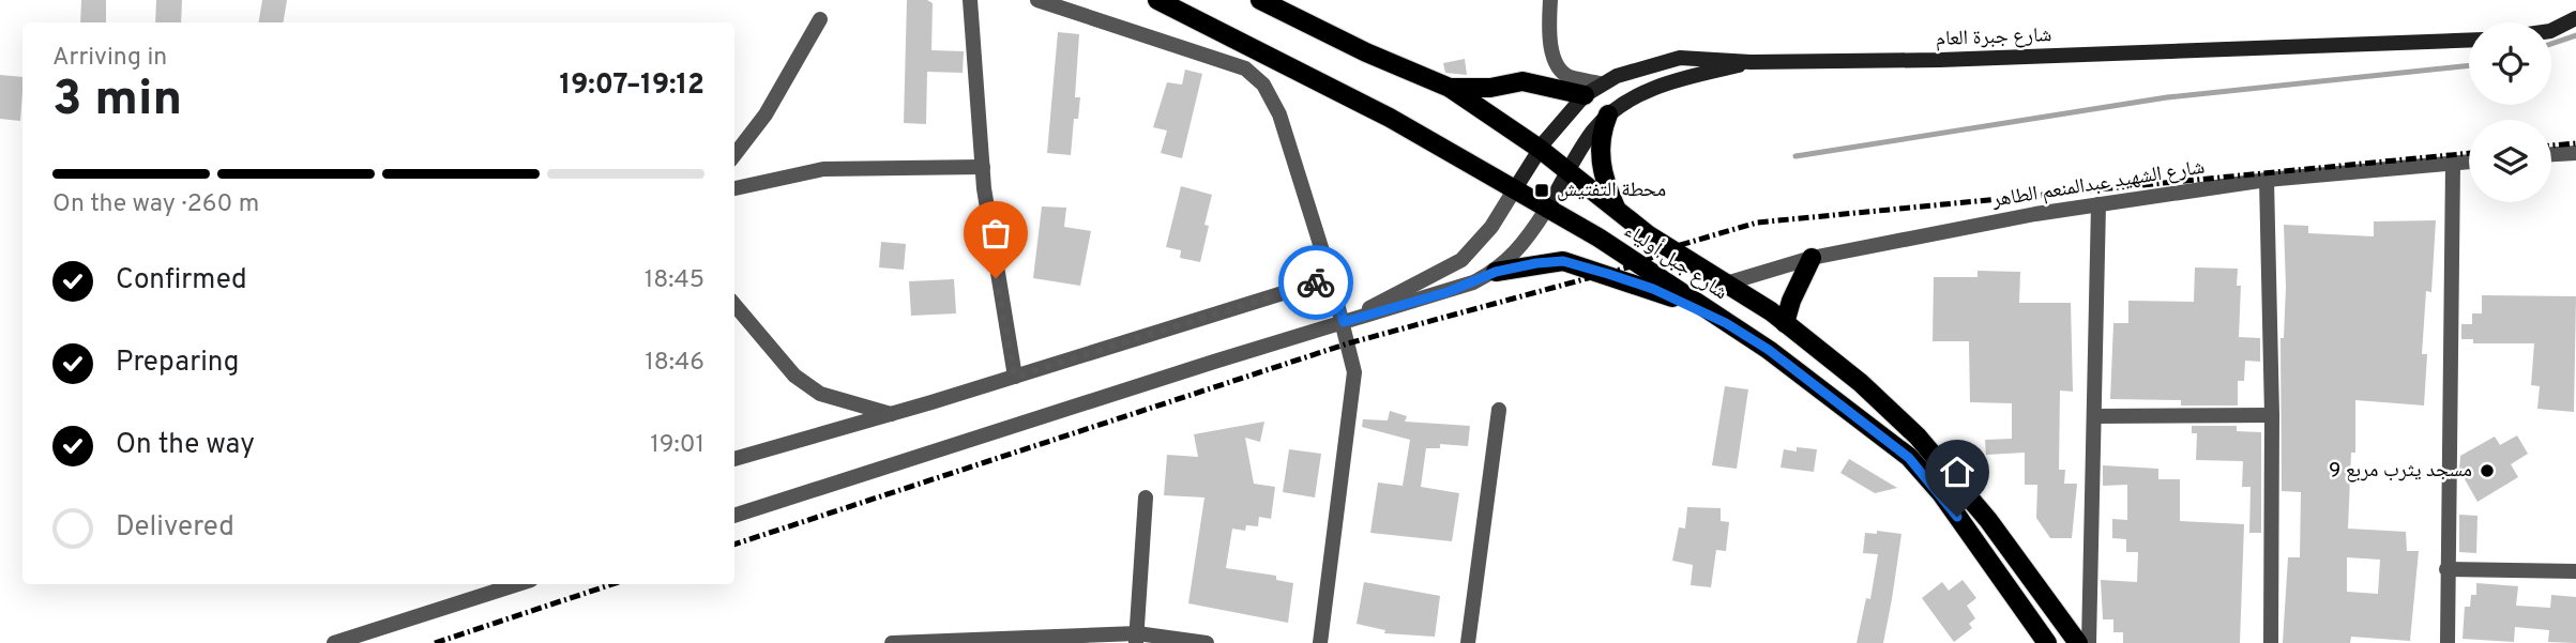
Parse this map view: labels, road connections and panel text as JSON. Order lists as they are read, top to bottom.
{
  "streets": {
    "main road": ["شارع جبرة العام", "شارع جبل أولياء"],
    "street": ["شارع الشهيد عبدالمنعم الطاهر"]
  },
  "crossings": [
    ["شارع جبرة العام", "شارع جبل أولياء"],
    ["شارع الشهيد عبدالمنعم الطاهر", "شارع جبل أولياء"]
  ],
  "places": {
    "transit": ["محطة التفتيش"],
    "other": ["مسجد يثرب مربع 9"]
  },
  "page": {
    "heading": ["3 min", "Arriving in", "19:07–19:12"],
    "bar": "On the way · 260 m",
    "list": [
      ["Confirmed", "18:45"],
      ["Preparing", "18:46"],
      ["On the way", "19:01"],
      "Delivered"
    ]
  }
}
